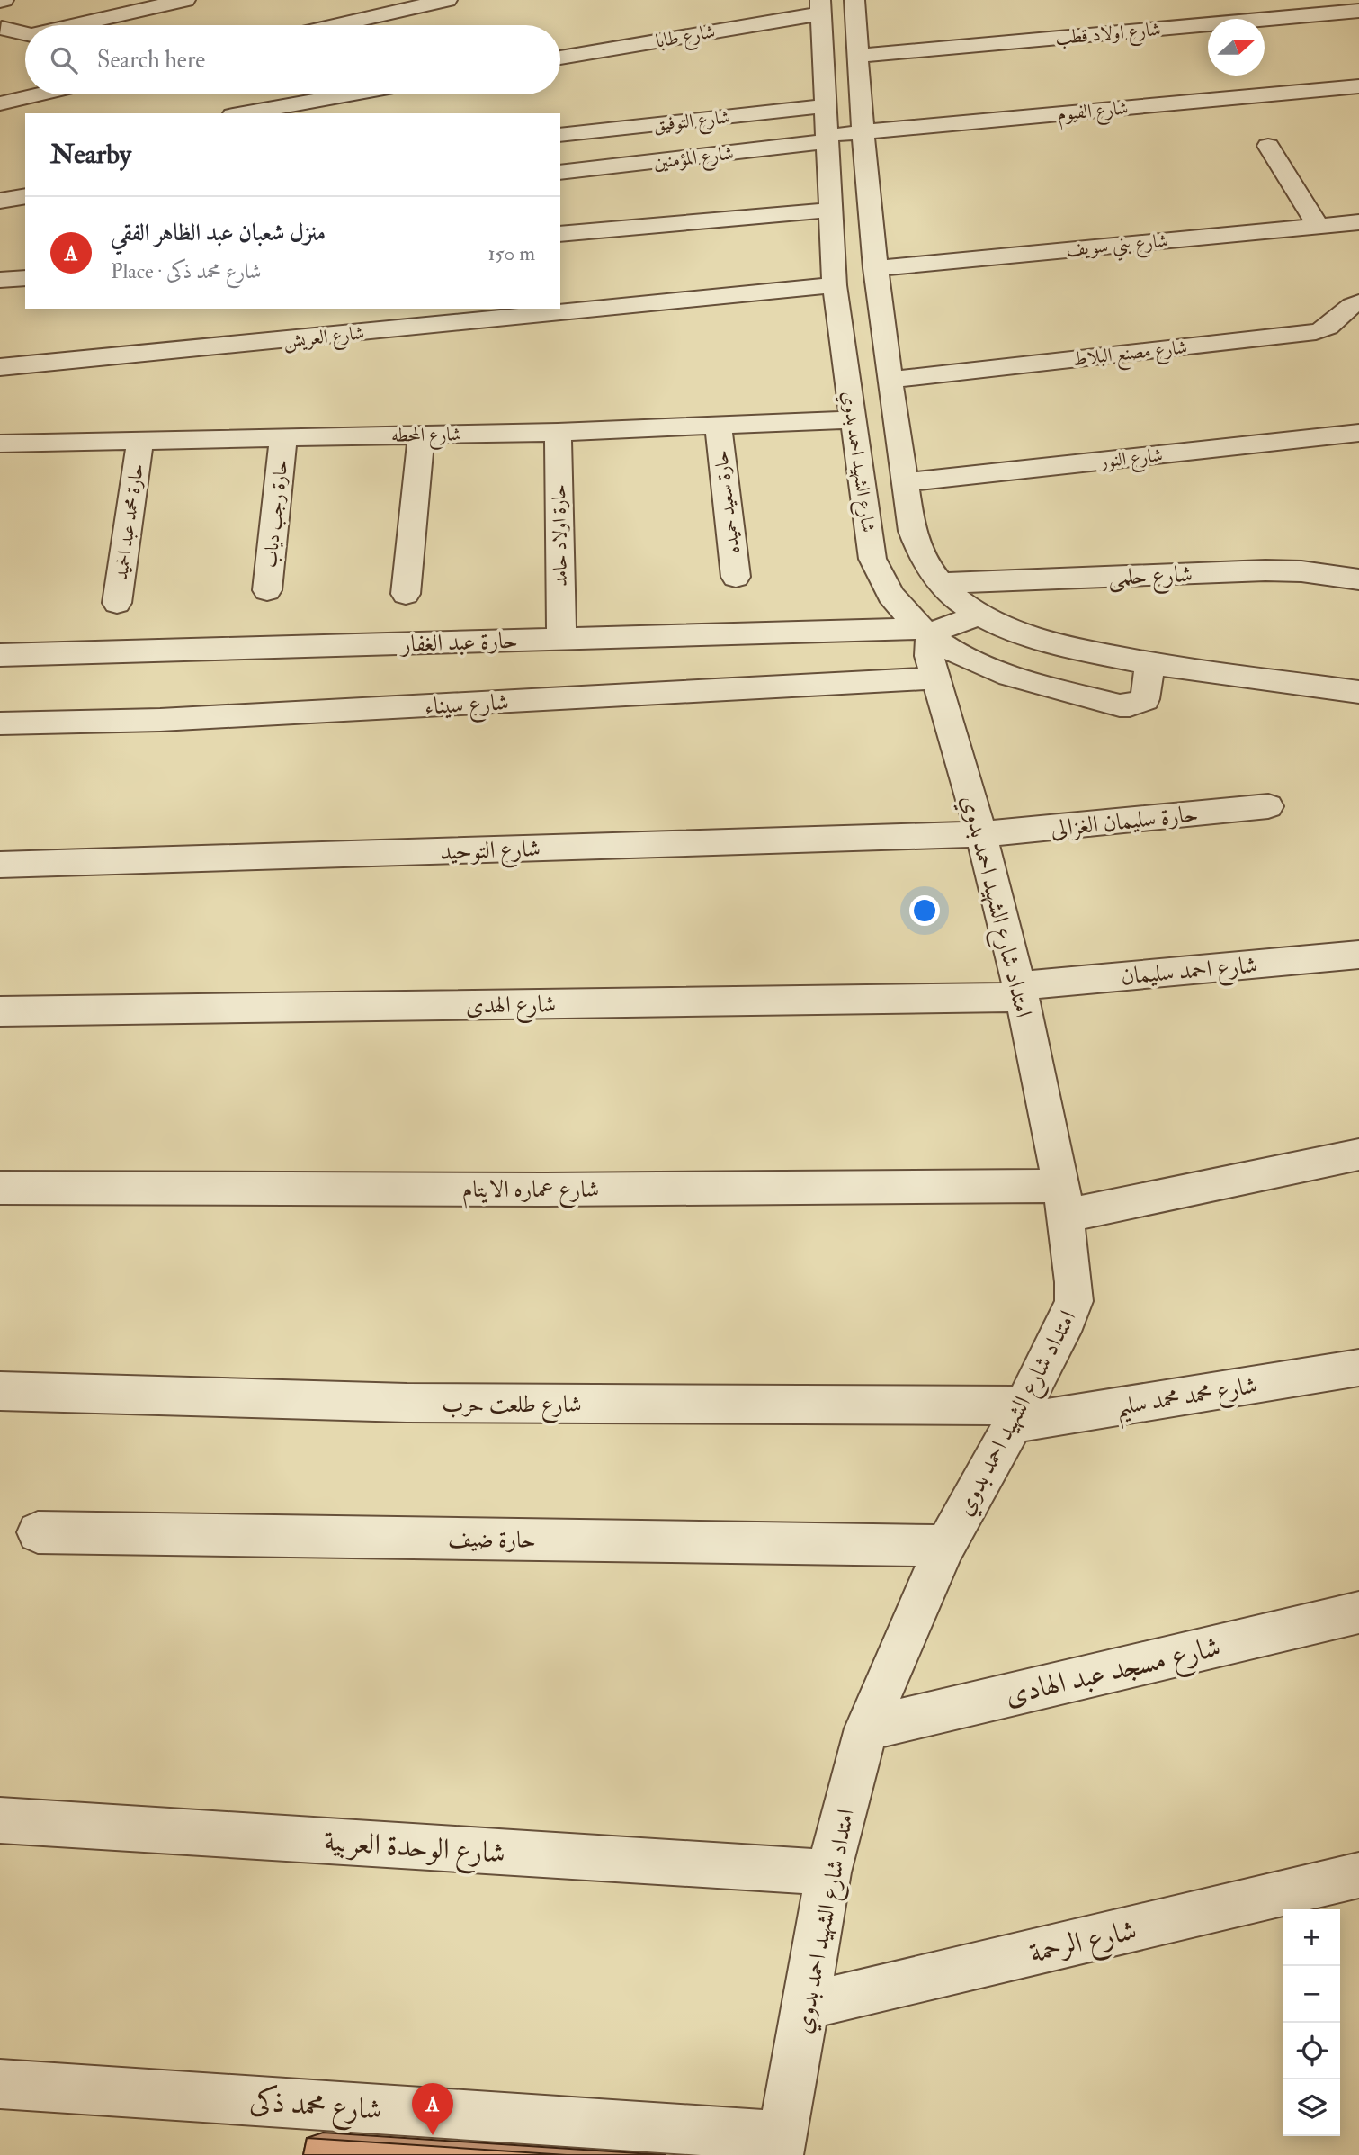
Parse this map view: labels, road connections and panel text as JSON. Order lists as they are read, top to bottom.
{
  "streets": {
    "street": [
      "شارع اولاد قطب",
      "شارع طابا",
      "شارع الفيوم",
      "شارع التوفيق",
      "شارع المؤمنين",
      "شارع بني سويف",
      "شارع العريش",
      "شارع مصنع البلاط",
      "شارع المحطه",
      "شارع النور",
      "شارع الشهيد احمد بدوي",
      "حارة سعيد حميده",
      "حارة رجب دياب",
      "حارة محمد عبد الحميد",
      "حارة اولاد حامد",
      "شارع حلمى",
      "حارة عبد الغفار",
      "شارع سيناء",
      "حارة سليمان الغزالى",
      "شارع التوحيد",
      "امتداد شارع الشهيد احمد بدوي",
      "شارع احمد سليمان",
      "شارع الهدى",
      "شارع عماره الايتام",
      "شارع محمد محمد سليم",
      "شارع طلعت حرب",
      "حارة ضيف",
      "شارع مسجد عبد الهادى",
      "شارع الوحدة العربية",
      "شارع الرحمة",
      "شارع محمد ذكى"
    ]
  },
  "crossings": [
    ["شارع اولاد قطب", "شارع الشهيد احمد بدوي"],
    ["شارع طابا", "شارع الشهيد احمد بدوي"],
    ["شارع الفيوم", "شارع المؤمنين"],
    ["شارع الفيوم", "شارع الشهيد احمد بدوي"],
    ["شارع التوفيق", "شارع الشهيد احمد بدوي"],
    ["شارع المؤمنين", "شارع الشهيد احمد بدوي"],
    ["شارع بني سويف", "شارع الشهيد احمد بدوي"],
    ["شارع العريش", "شارع الشهيد احمد بدوي"],
    ["شارع مصنع البلاط", "شارع الشهيد احمد بدوي"],
    ["شارع المحطه", "شارع الشهيد احمد بدوي"],
    ["شارع المحطه", "حارة سعيد حميده"],
    ["شارع المحطه", "حارة رجب دياب"],
    ["شارع المحطه", "حارة محمد عبد الحميد"],
    ["شارع المحطه", "حارة اولاد حامد"],
    ["شارع النور", "شارع الشهيد احمد بدوي"],
    ["شارع الشهيد احمد بدوي", "شارع حلمى"],
    ["شارع الشهيد احمد بدوي", "حارة عبد الغفار"],
    ["شارع الشهيد احمد بدوي", "امتداد شارع الشهيد احمد بدوي"],
    ["حارة اولاد حامد", "حارة عبد الغفار"],
    ["حارة عبد الغفار", "امتداد شارع الشهيد احمد بدوي"],
    ["شارع سيناء", "امتداد شارع الشهيد احمد بدوي"],
    ["حارة سليمان الغزالى", "شارع التوحيد"],
    ["حارة سليمان الغزالى", "امتداد شارع الشهيد احمد بدوي"],
    ["شارع التوحيد", "امتداد شارع الشهيد احمد بدوي"],
    ["امتداد شارع الشهيد احمد بدوي", "شارع احمد سليمان"],
    ["امتداد شارع الشهيد احمد بدوي", "شارع الهدى"],
    ["امتداد شارع الشهيد احمد بدوي", "شارع عماره الايتام"],
    ["امتداد شارع الشهيد احمد بدوي", "شارع محمد محمد سليم"],
    ["امتداد شارع الشهيد احمد بدوي", "شارع طلعت حرب"],
    ["امتداد شارع الشهيد احمد بدوي", "حارة ضيف"],
    ["امتداد شارع الشهيد احمد بدوي", "شارع مسجد عبد الهادى"],
    ["امتداد شارع الشهيد احمد بدوي", "شارع الوحدة العربية"],
    ["امتداد شارع الشهيد احمد بدوي", "شارع الرحمة"],
    ["امتداد شارع الشهيد احمد بدوي", "شارع محمد ذكى"],
    ["شارع احمد سليمان", "شارع الهدى"],
    ["شارع محمد محمد سليم", "شارع طلعت حرب"]
  ],
  "north": "right",
  "page": {
    "search": "Search here",
    "heading": "Nearby",
    "list": [
      {
        "mark": "A",
        "name": "منزل شعبان عبد الظاهر الفقي",
        "note": "Place · شارع محمد ذكى",
        "value": "150 m"
      }
    ],
    "map_buttons": ["+", "−"],
    "pins": "A"
  }
}
